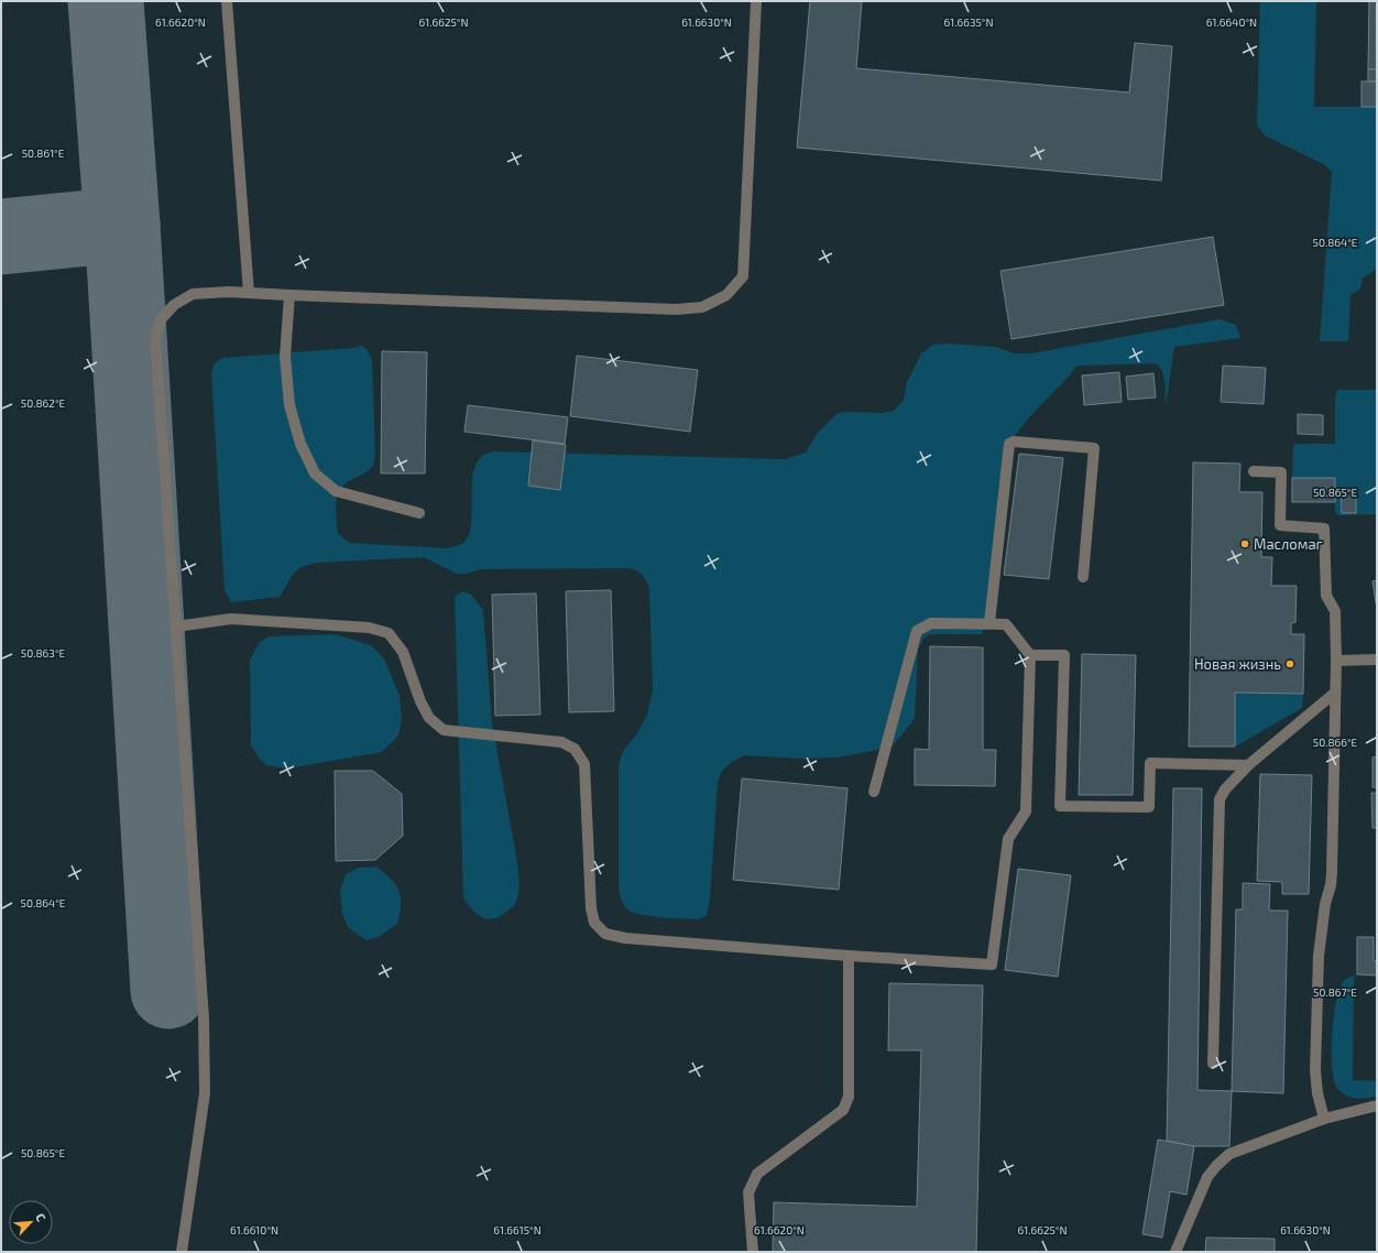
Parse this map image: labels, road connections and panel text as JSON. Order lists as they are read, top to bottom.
{
  "places": ["Масломаг", "Новая жизнь"],
  "north": "top right",
  "coordinates": [
    "61.6620°N",
    "61.6625°N",
    "61.6630°N",
    "61.6635°N",
    "61.6640°N",
    "50.861°E",
    "50.864°E",
    "50.862°E",
    "50.865°E",
    "50.863°E",
    "50.866°E",
    "50.867°E",
    "61.6610°N",
    "61.6615°N"
  ]
}
